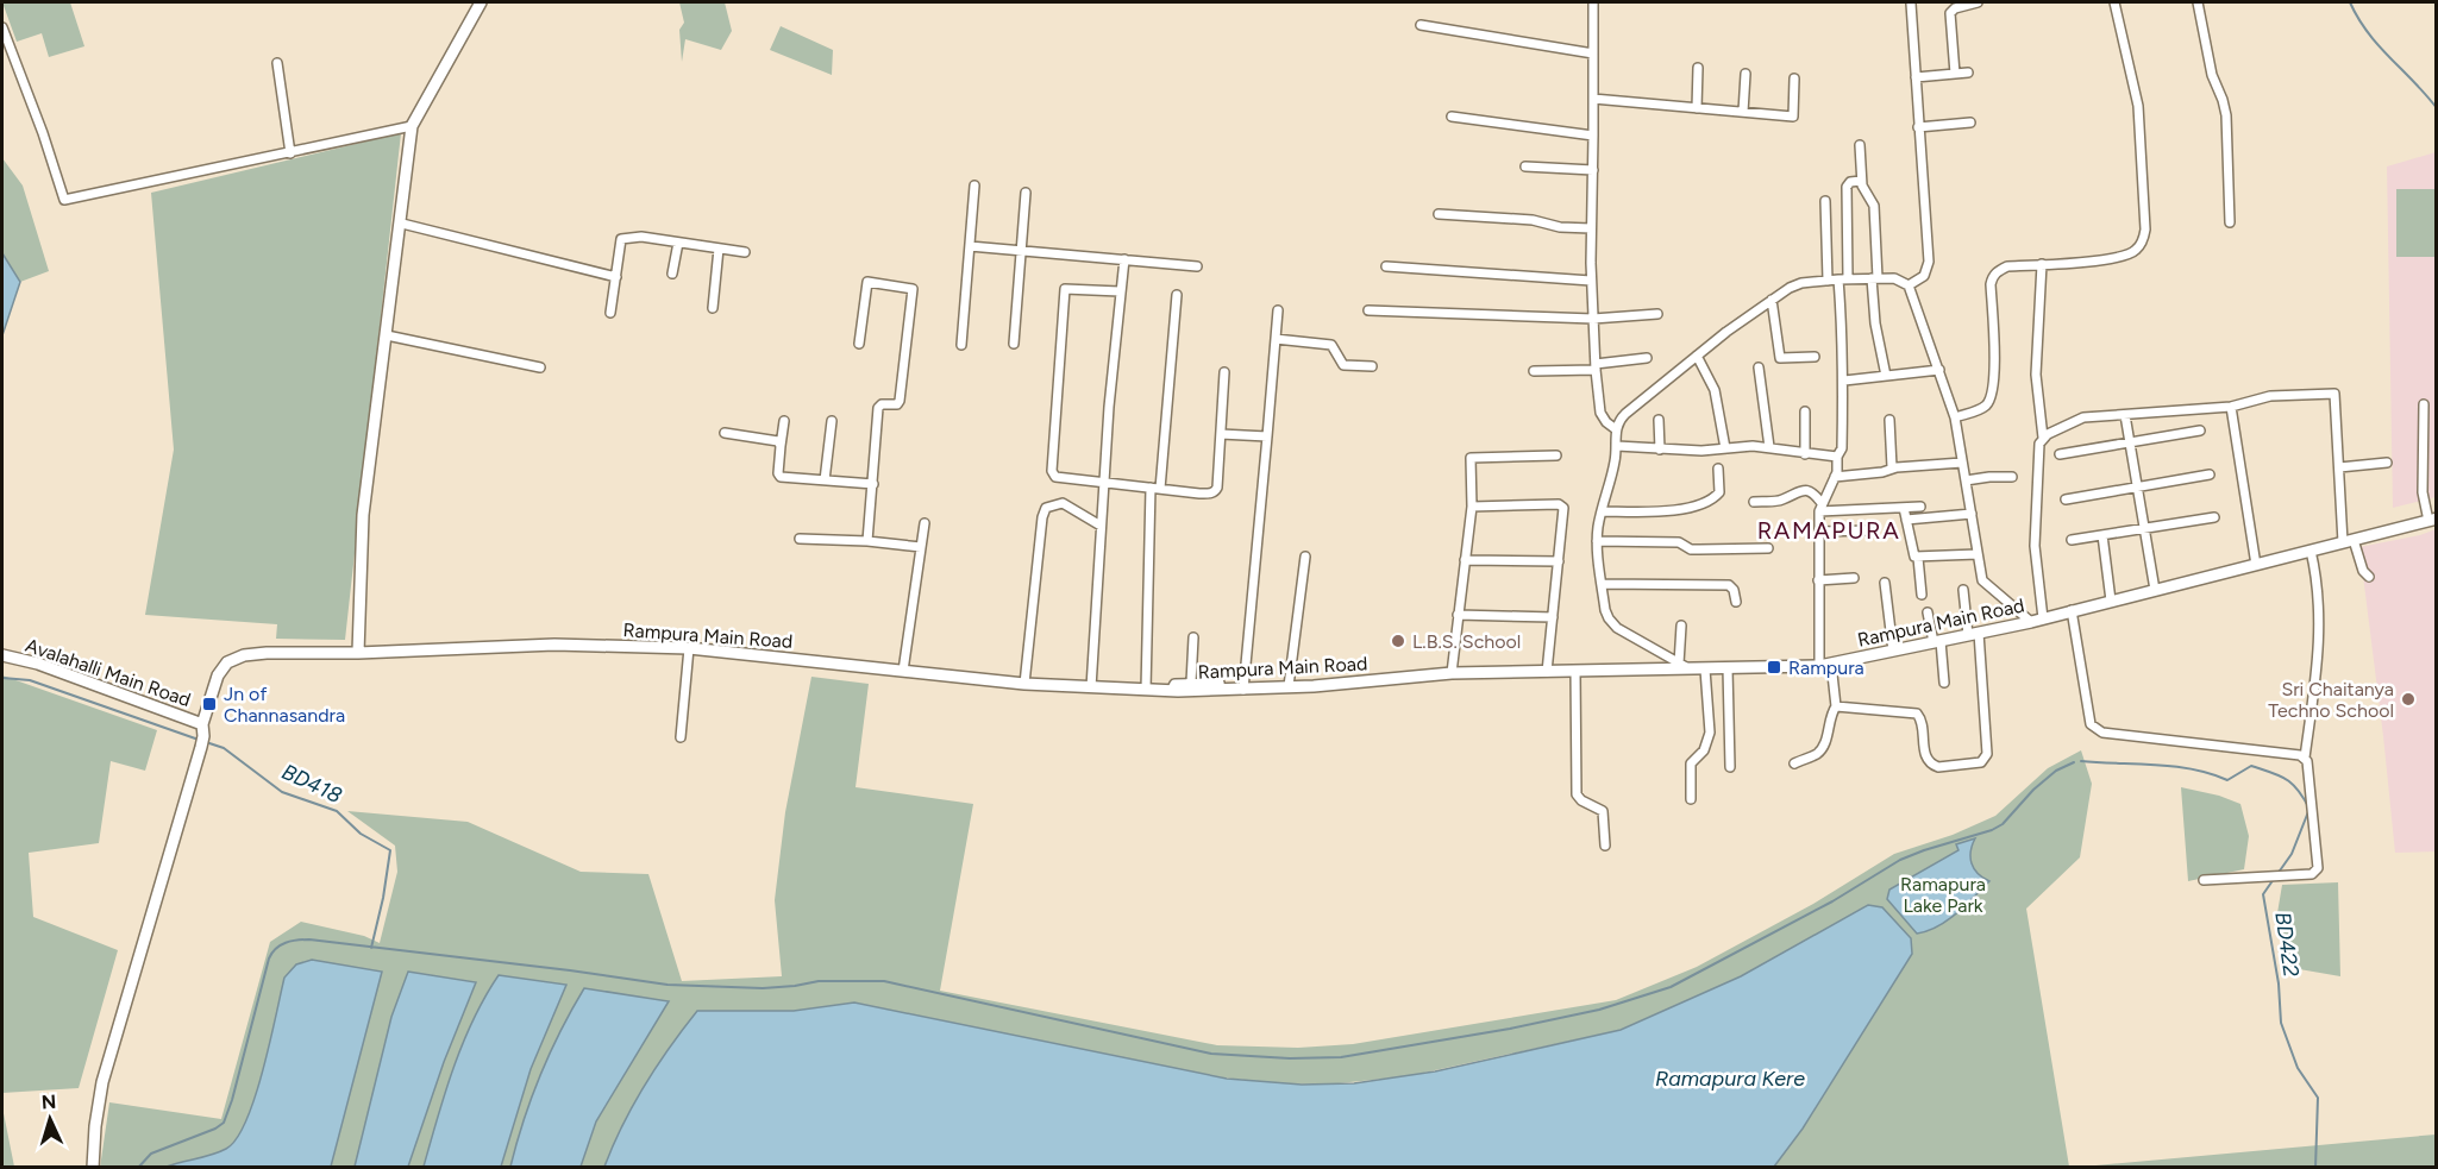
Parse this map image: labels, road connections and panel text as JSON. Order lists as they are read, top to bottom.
{
  "streets": {
    "main road": ["Rampura Main Road", "Avalahalli Main Road"]
  },
  "crossings": [
    ["Rampura Main Road", "Avalahalli Main Road"]
  ],
  "districts": ["RAMAPURA"],
  "water": ["BD418", "BD422", "Ramapura Kere"],
  "parks": ["Ramapura Lake Park"],
  "places": {
    "other": ["L.B.S. School", "Sri Chaitanya Techno School"],
    "transit": ["Rampura", "Jn of Channasandra"]
  },
  "north": "top"
}
